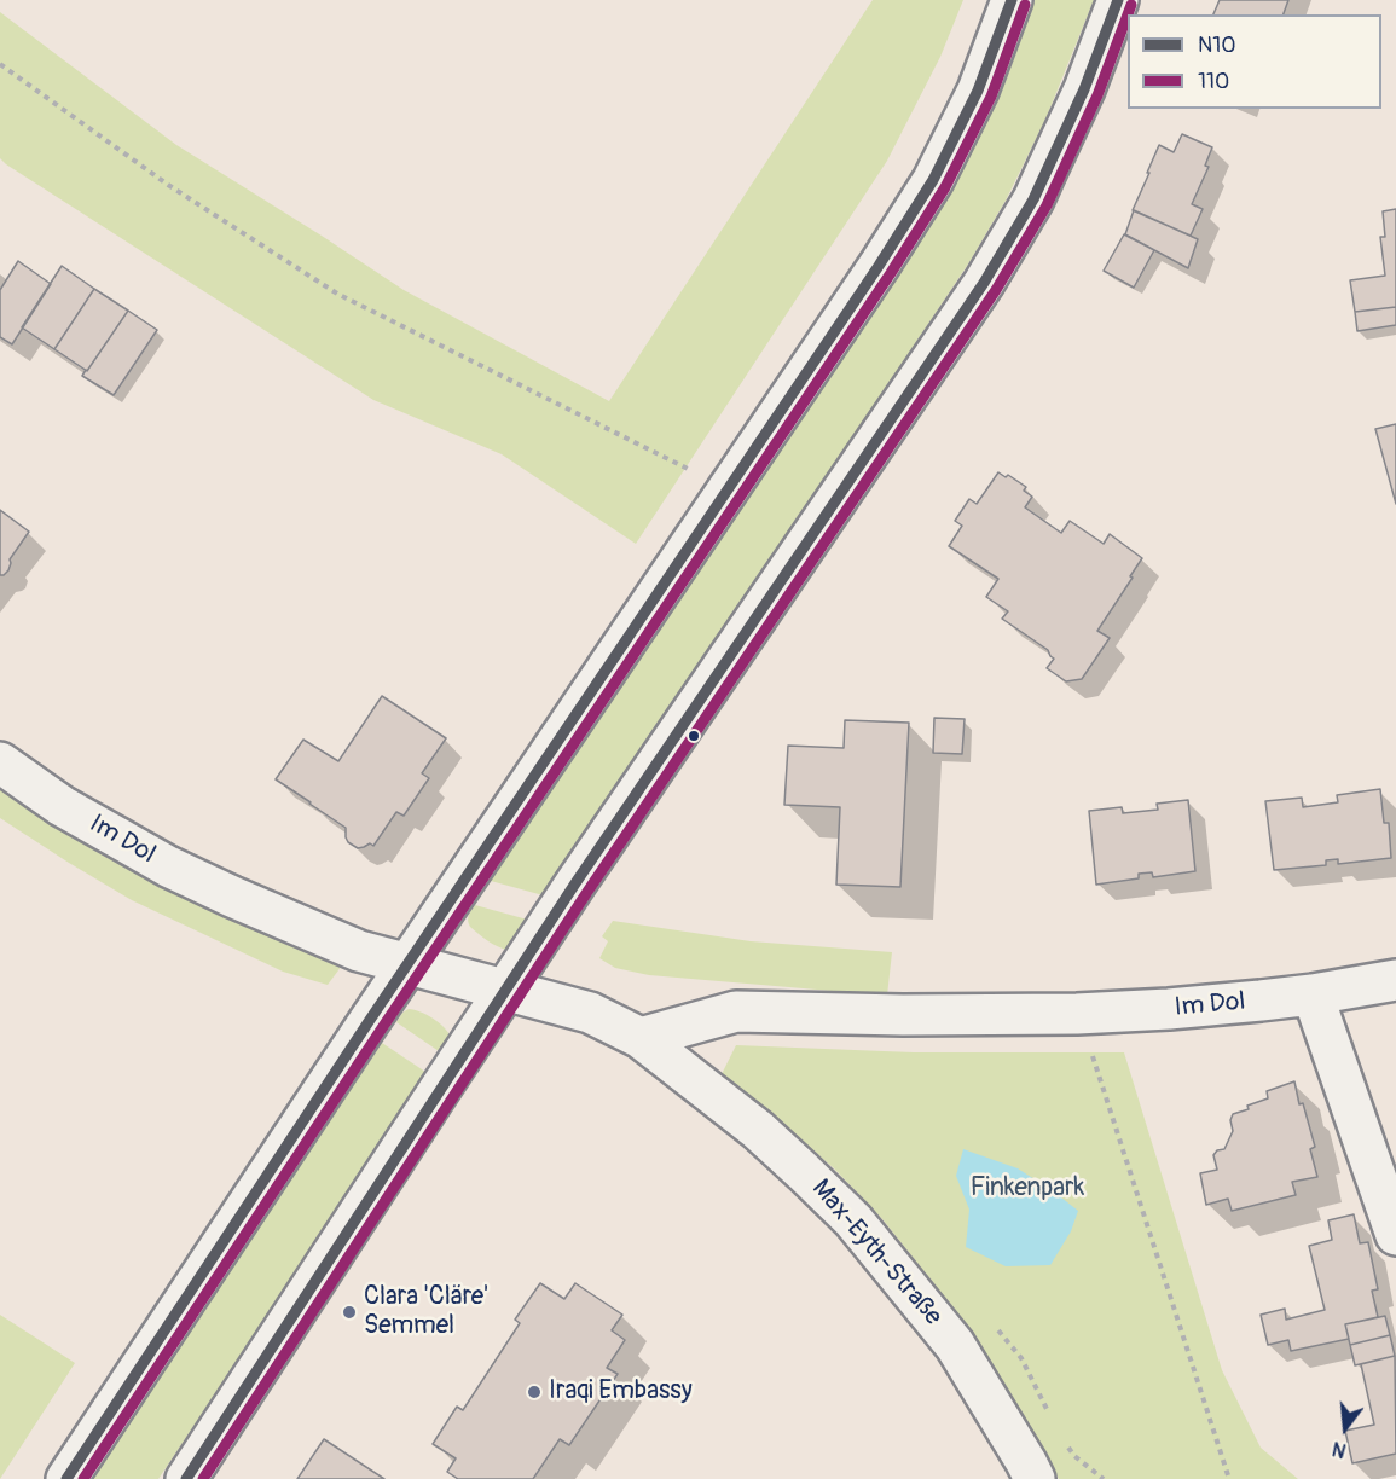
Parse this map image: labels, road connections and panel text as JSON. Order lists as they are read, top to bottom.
{
  "streets": {
    "street": ["Im Dol", "Max-Eyth-Straße"]
  },
  "crossings": [
    ["Im Dol", "Max-Eyth-Straße"]
  ],
  "parks": ["Finkenpark"],
  "places": ["Clara 'Cläre' Semmel", "Iraqi Embassy"],
  "lines": ["transit line N10", "transit line 110"],
  "legend": ["N10", "110"],
  "north": "bottom"
}
